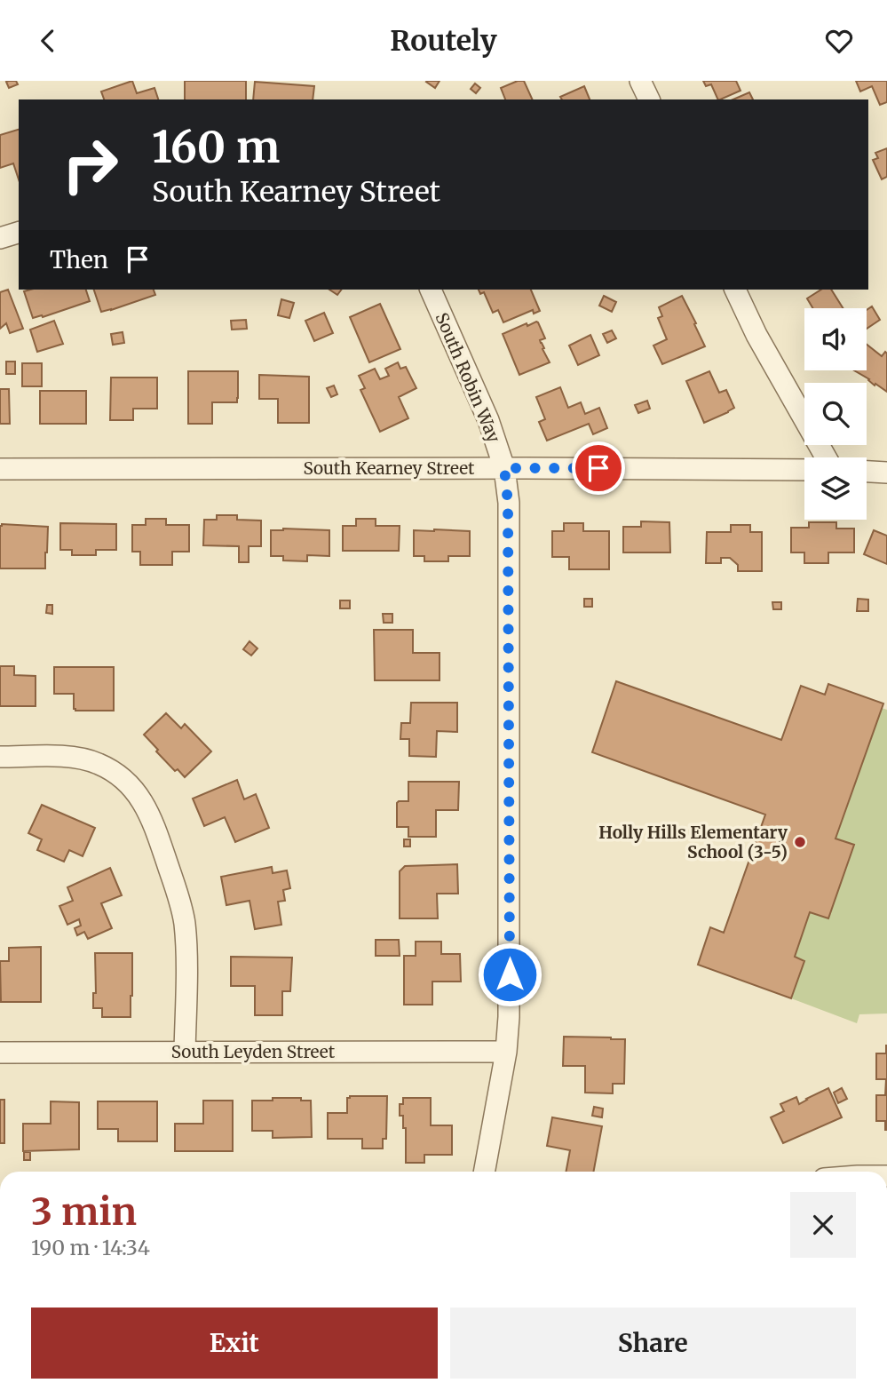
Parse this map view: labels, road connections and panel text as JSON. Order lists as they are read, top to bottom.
{
  "streets": {
    "street": ["South Robin Way", "South Kearney Street", "South Leyden Street"]
  },
  "crossings": [
    ["South Robin Way", "South Kearney Street"],
    ["South Robin Way", "South Leyden Street"]
  ],
  "places": ["Holly Hills Elementary School (3-5)"],
  "page": {
    "header": "Routely",
    "turn": ["160 m", "South Kearney Street"],
    "then": "Then",
    "heading": ["3 min", "190 m · 14:34"],
    "buttons": ["Exit", "Share"]
  }
}
